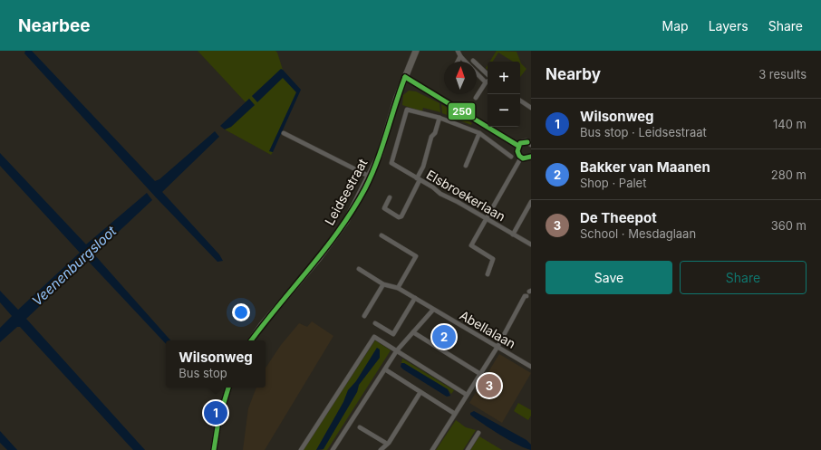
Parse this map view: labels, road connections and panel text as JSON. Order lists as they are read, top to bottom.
{
  "streets": {
    "main road": ["Leidsestraat"],
    "street": ["Elsbroekerlaan", "Abellalaan"]
  },
  "water": ["Veenenburgsloot"],
  "lines": ["transit line 250"],
  "north": "top",
  "page": {
    "header": "Nearbee",
    "nav": ["Map", "Layers", "Share"],
    "heading": ["Nearby", "3 results"],
    "map_buttons": ["+", "−"],
    "list": [
      {
        "mark": "1",
        "name": "Wilsonweg",
        "note": "Bus stop · Leidsestraat",
        "value": "140 m"
      },
      {
        "mark": "2",
        "name": "Bakker van Maanen",
        "note": "Shop · Palet",
        "value": "280 m"
      },
      {
        "mark": "3",
        "name": "De Theepot",
        "note": "School · Mesdaglaan",
        "value": "360 m"
      }
    ],
    "buttons": ["Save", "Share"],
    "pins": ["2", "3", "1"],
    "popup": ["Wilsonweg", "Bus stop"]
  }
}
